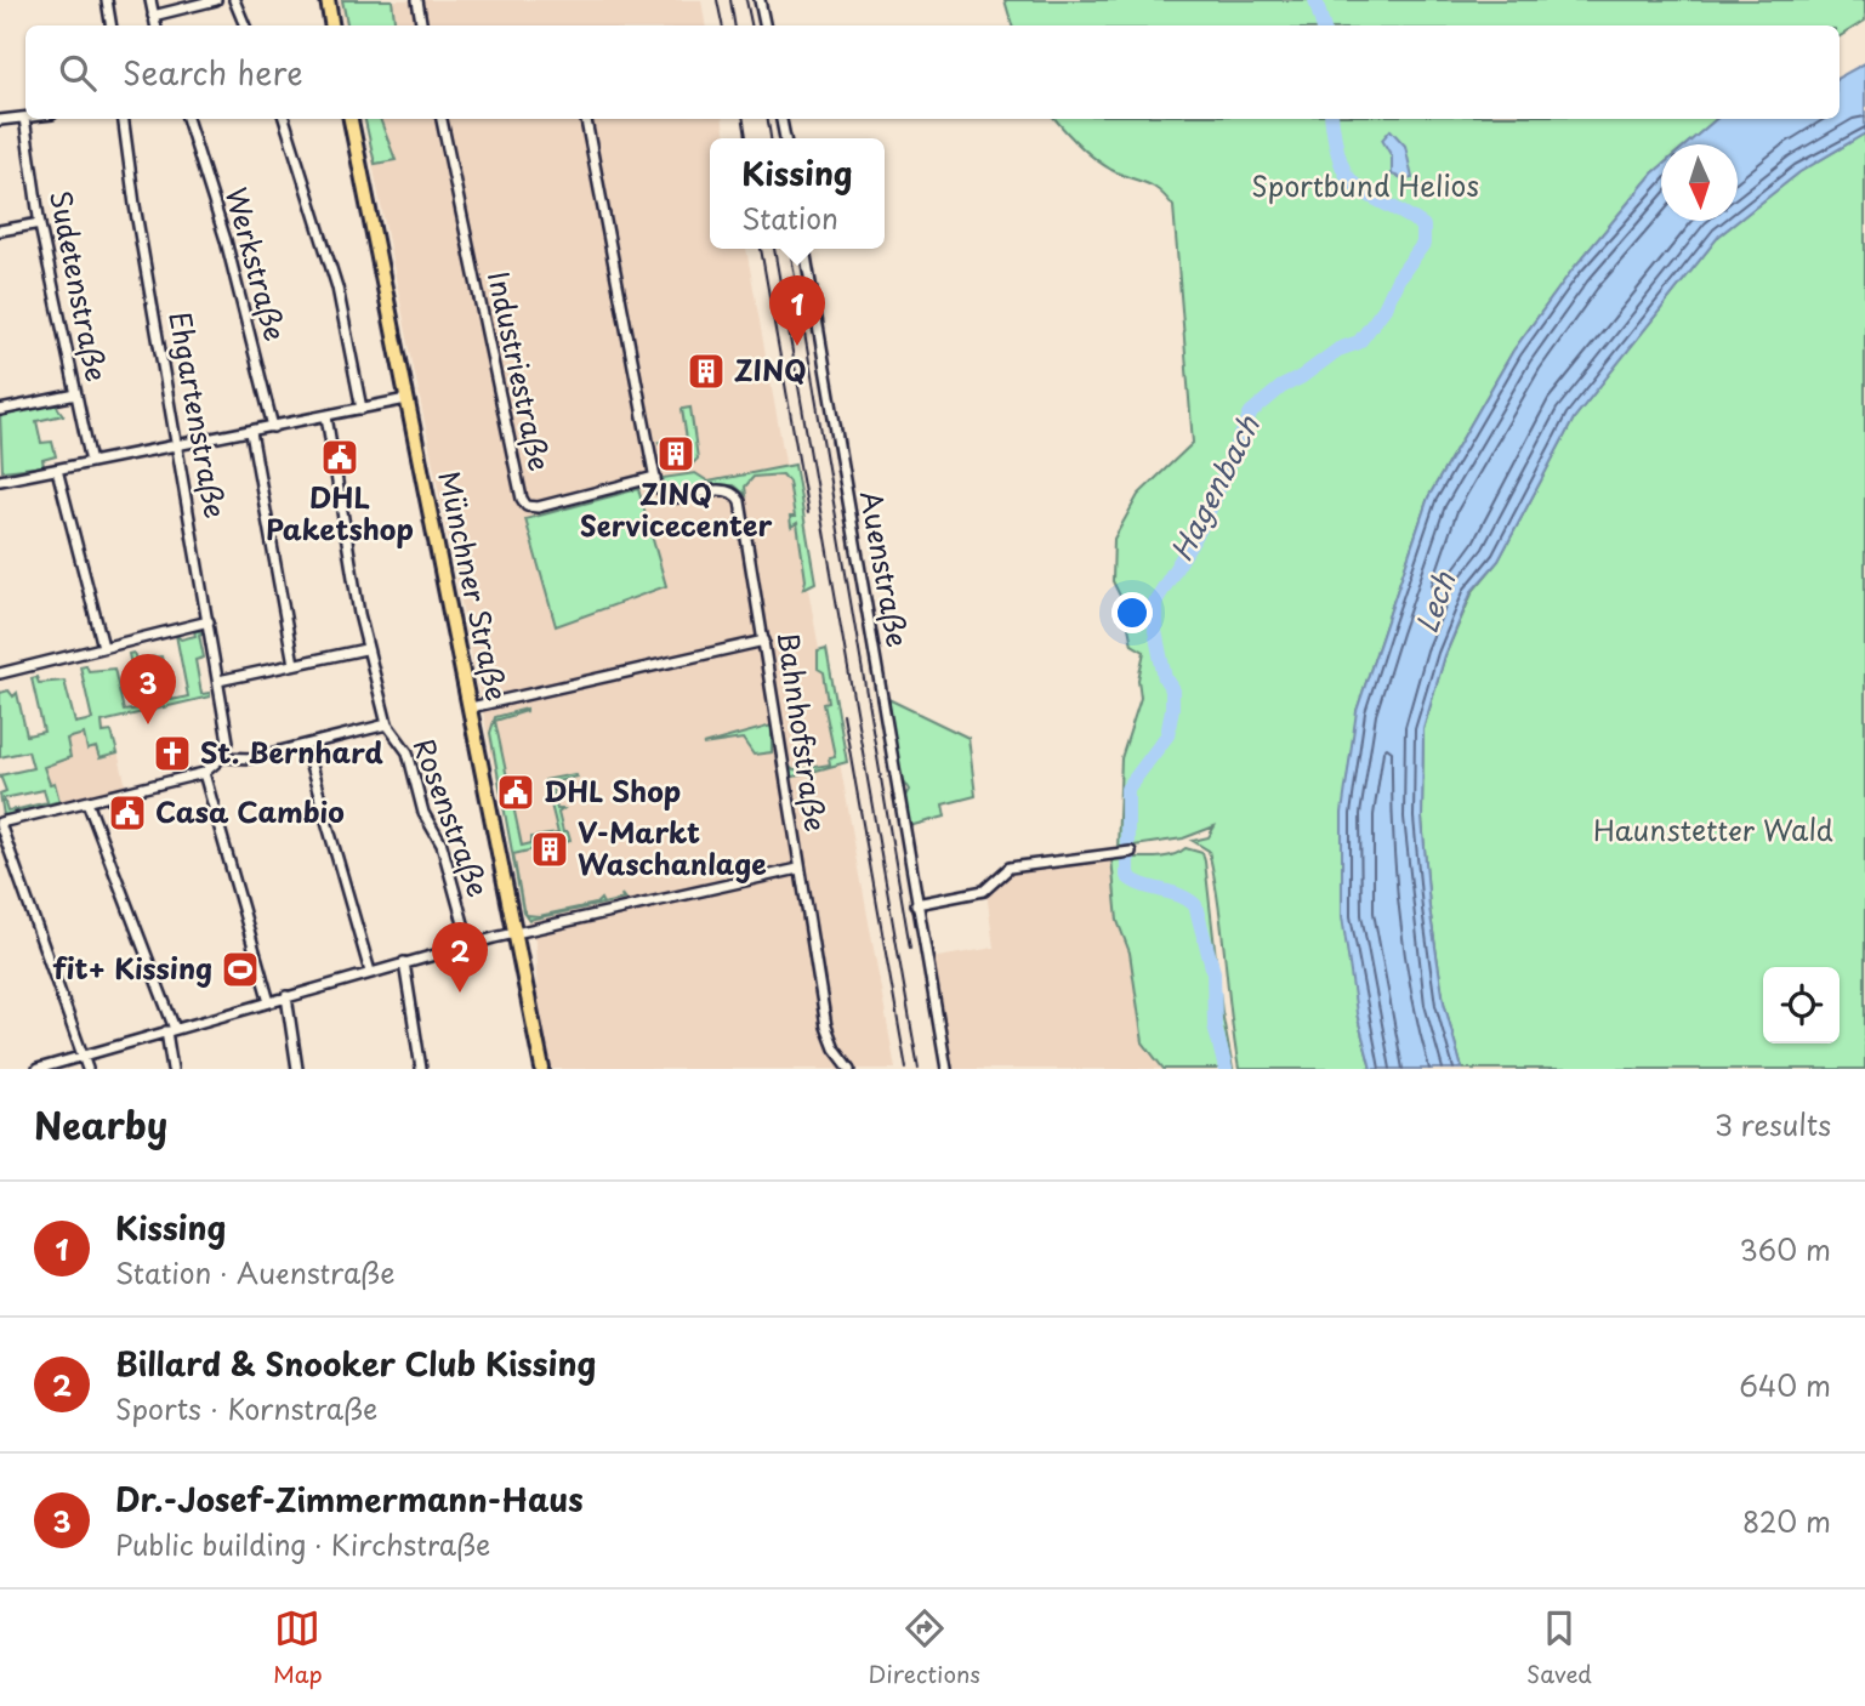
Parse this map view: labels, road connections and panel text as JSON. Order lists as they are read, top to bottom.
{
  "streets": {
    "main road": ["Münchner Straße"],
    "street": [
      "Werkstraße",
      "Sudetenstraße",
      "Industriestraße",
      "Ehgartenstraße",
      "Auenstraße",
      "Bahnhofstraße",
      "Rosenstraße"
    ]
  },
  "crossings": [
    ["Industriestraße", "Bahnhofstraße"],
    ["Ehgartenstraße", "Rosenstraße"]
  ],
  "water": ["Hagenbach", "Lech"],
  "parks": ["Sportbund Helios", "Haunstetter Wald"],
  "places": {
    "building": ["ZINQ", "ZINQ Servicecenter", "V-Markt Waschanlage"],
    "public building": ["DHL Paketshop", "DHL Shop", "Casa Cambio"],
    "church": ["St. Bernhard"],
    "sports": ["fit+ Kissing"]
  },
  "north": "bottom",
  "page": {
    "search": "Search here",
    "popup": ["Kissing", "Station"],
    "pins": ["1", "3", "2"],
    "heading": ["Nearby", "3 results"],
    "list": [
      {
        "mark": "1",
        "name": "Kissing",
        "note": "Station · Auenstraße",
        "value": "360 m"
      },
      {
        "mark": "2",
        "name": "Billard & Snooker Club Kissing",
        "note": "Sports · Kornstraße",
        "value": "640 m"
      },
      {
        "mark": "3",
        "name": "Dr.-Josef-Zimmermann-Haus",
        "note": "Public building · Kirchstraße",
        "value": "820 m"
      }
    ],
    "nav": ["Map", "Directions", "Saved"]
  }
}
